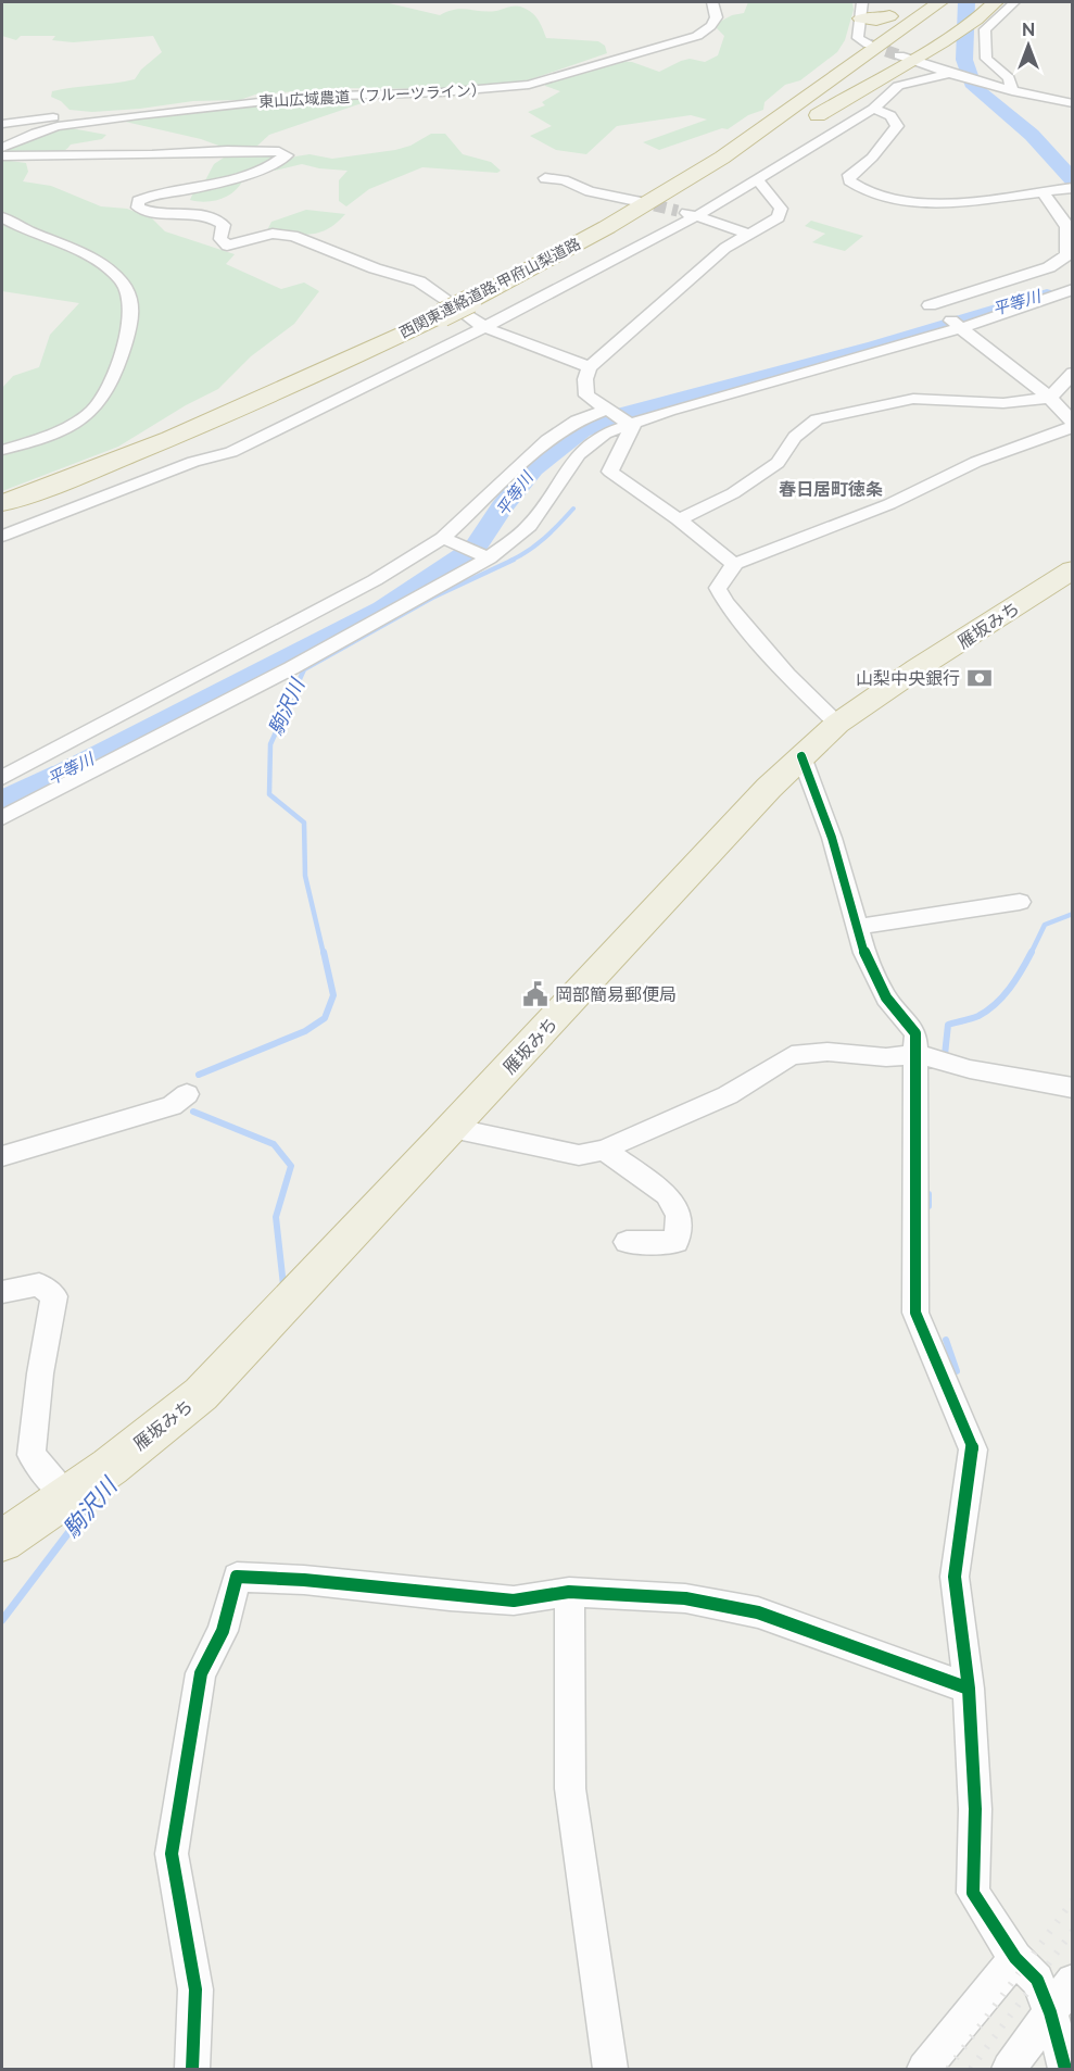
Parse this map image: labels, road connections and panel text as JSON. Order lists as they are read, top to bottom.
{
  "streets": {
    "highway": ["西関東連絡道路;甲府山梨道路", "雁坂みち"],
    "street": ["東山広域農道（フルーツライン）"]
  },
  "districts": ["春日居町徳条"],
  "water": ["平等川", "駒沢川"],
  "places": {
    "bank": ["山梨中央銀行"],
    "public building": ["岡部簡易郵便局"]
  },
  "north": "top"
}
